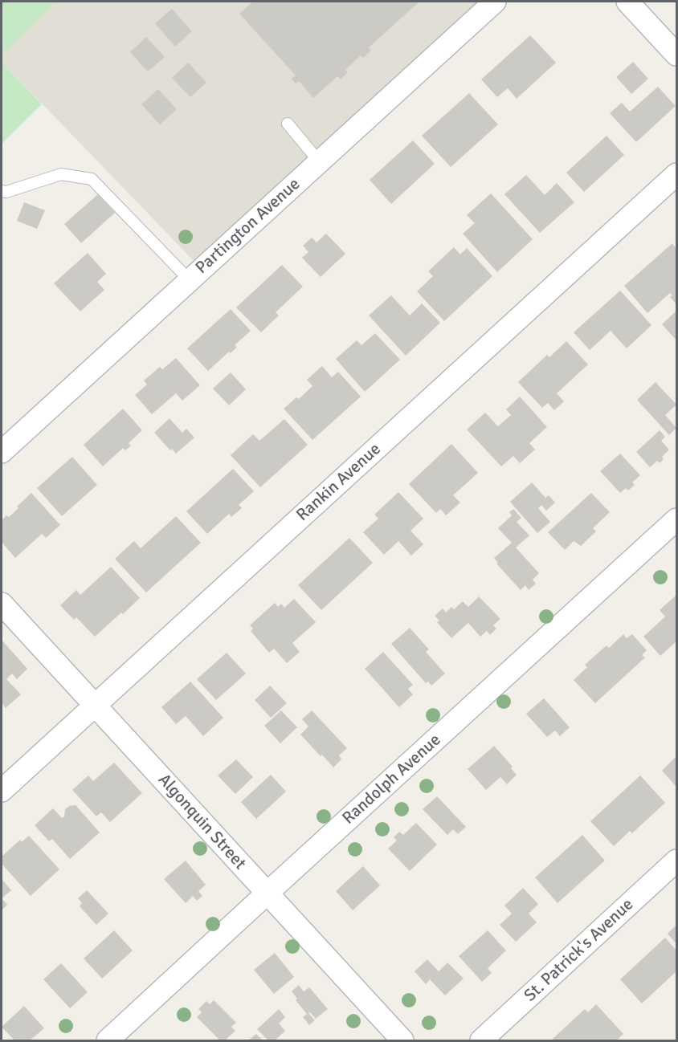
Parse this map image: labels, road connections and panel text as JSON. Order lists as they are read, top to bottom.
{
  "streets": {
    "street": [
      "Partington Avenue",
      "Rankin Avenue",
      "Randolph Avenue",
      "Algonquin Street",
      "St. Patrick's Avenue"
    ]
  },
  "crossings": [
    ["Rankin Avenue", "Algonquin Street"],
    ["Randolph Avenue", "Algonquin Street"]
  ]
}
